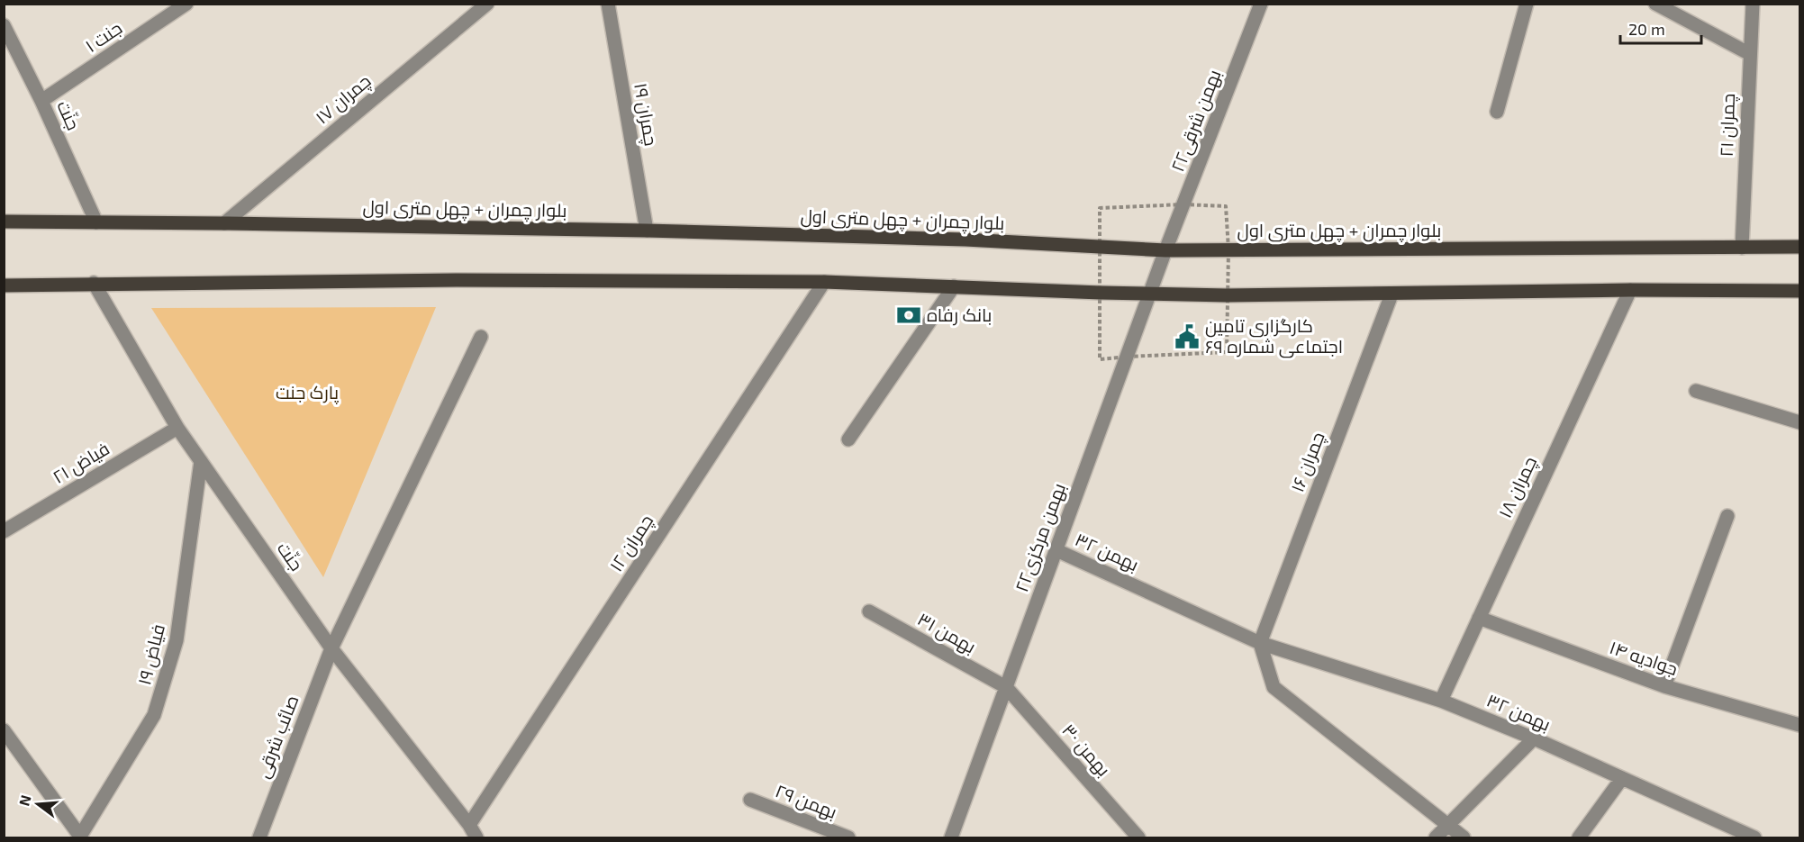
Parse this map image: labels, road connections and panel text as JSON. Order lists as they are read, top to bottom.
{
  "streets": {
    "main road": ["بلوار چمران + چهل متری اول"],
    "street": [
      "جنت ۱",
      "چمران ۱۷",
      "چمران ۱۹",
      "جنّت",
      "۲۲بهمن شرقی",
      "چمران ۲۱",
      "چمران ۱۶",
      "فیاض ۲۱",
      "چمران ۱۸",
      "۲۲بهمن مرکزی",
      "چمران ۱۲",
      "بهمن ۳۲",
      "بهمن ۳۱",
      "فیاض ۱۹",
      "جوادیه ۱۴",
      "صائب شرقی",
      "بهمن ۳۰",
      "بهمن ۲۹"
    ]
  },
  "crossings": [
    ["جنت ۱", "جنّت"],
    ["چمران ۱۷", "بلوار چمران + چهل متری اول"],
    ["چمران ۱۹", "بلوار چمران + چهل متری اول"],
    ["جنّت", "بلوار چمران + چهل متری اول"],
    ["جنّت", "فیاض ۲۱"],
    ["جنّت", "چمران ۱۲"],
    ["جنّت", "فیاض ۱۹"],
    ["جنّت", "صائب شرقی"],
    ["۲۲بهمن شرقی", "بلوار چمران + چهل متری اول"],
    ["۲۲بهمن شرقی", "۲۲بهمن مرکزی"],
    ["چمران ۲۱", "بلوار چمران + چهل متری اول"],
    ["بلوار چمران + چهل متری اول", "۲۲بهمن مرکزی"],
    ["چمران ۱۶", "بهمن ۳۲"],
    ["چمران ۱۸", "بهمن ۳۲"],
    ["چمران ۱۸", "جوادیه ۱۴"],
    ["۲۲بهمن مرکزی", "بهمن ۳۲"],
    ["۲۲بهمن مرکزی", "بهمن ۳۱"],
    ["۲۲بهمن مرکزی", "بهمن ۳۰"],
    ["بهمن ۳۱", "بهمن ۳۰"]
  ],
  "parks": ["پارک جنت"],
  "places": {
    "bank": ["بانک رفاه"],
    "public building": ["کارگزاری تامین اجتماعی شماره ۶۹"]
  },
  "scale_bar": "20 m",
  "north": "left"
}
